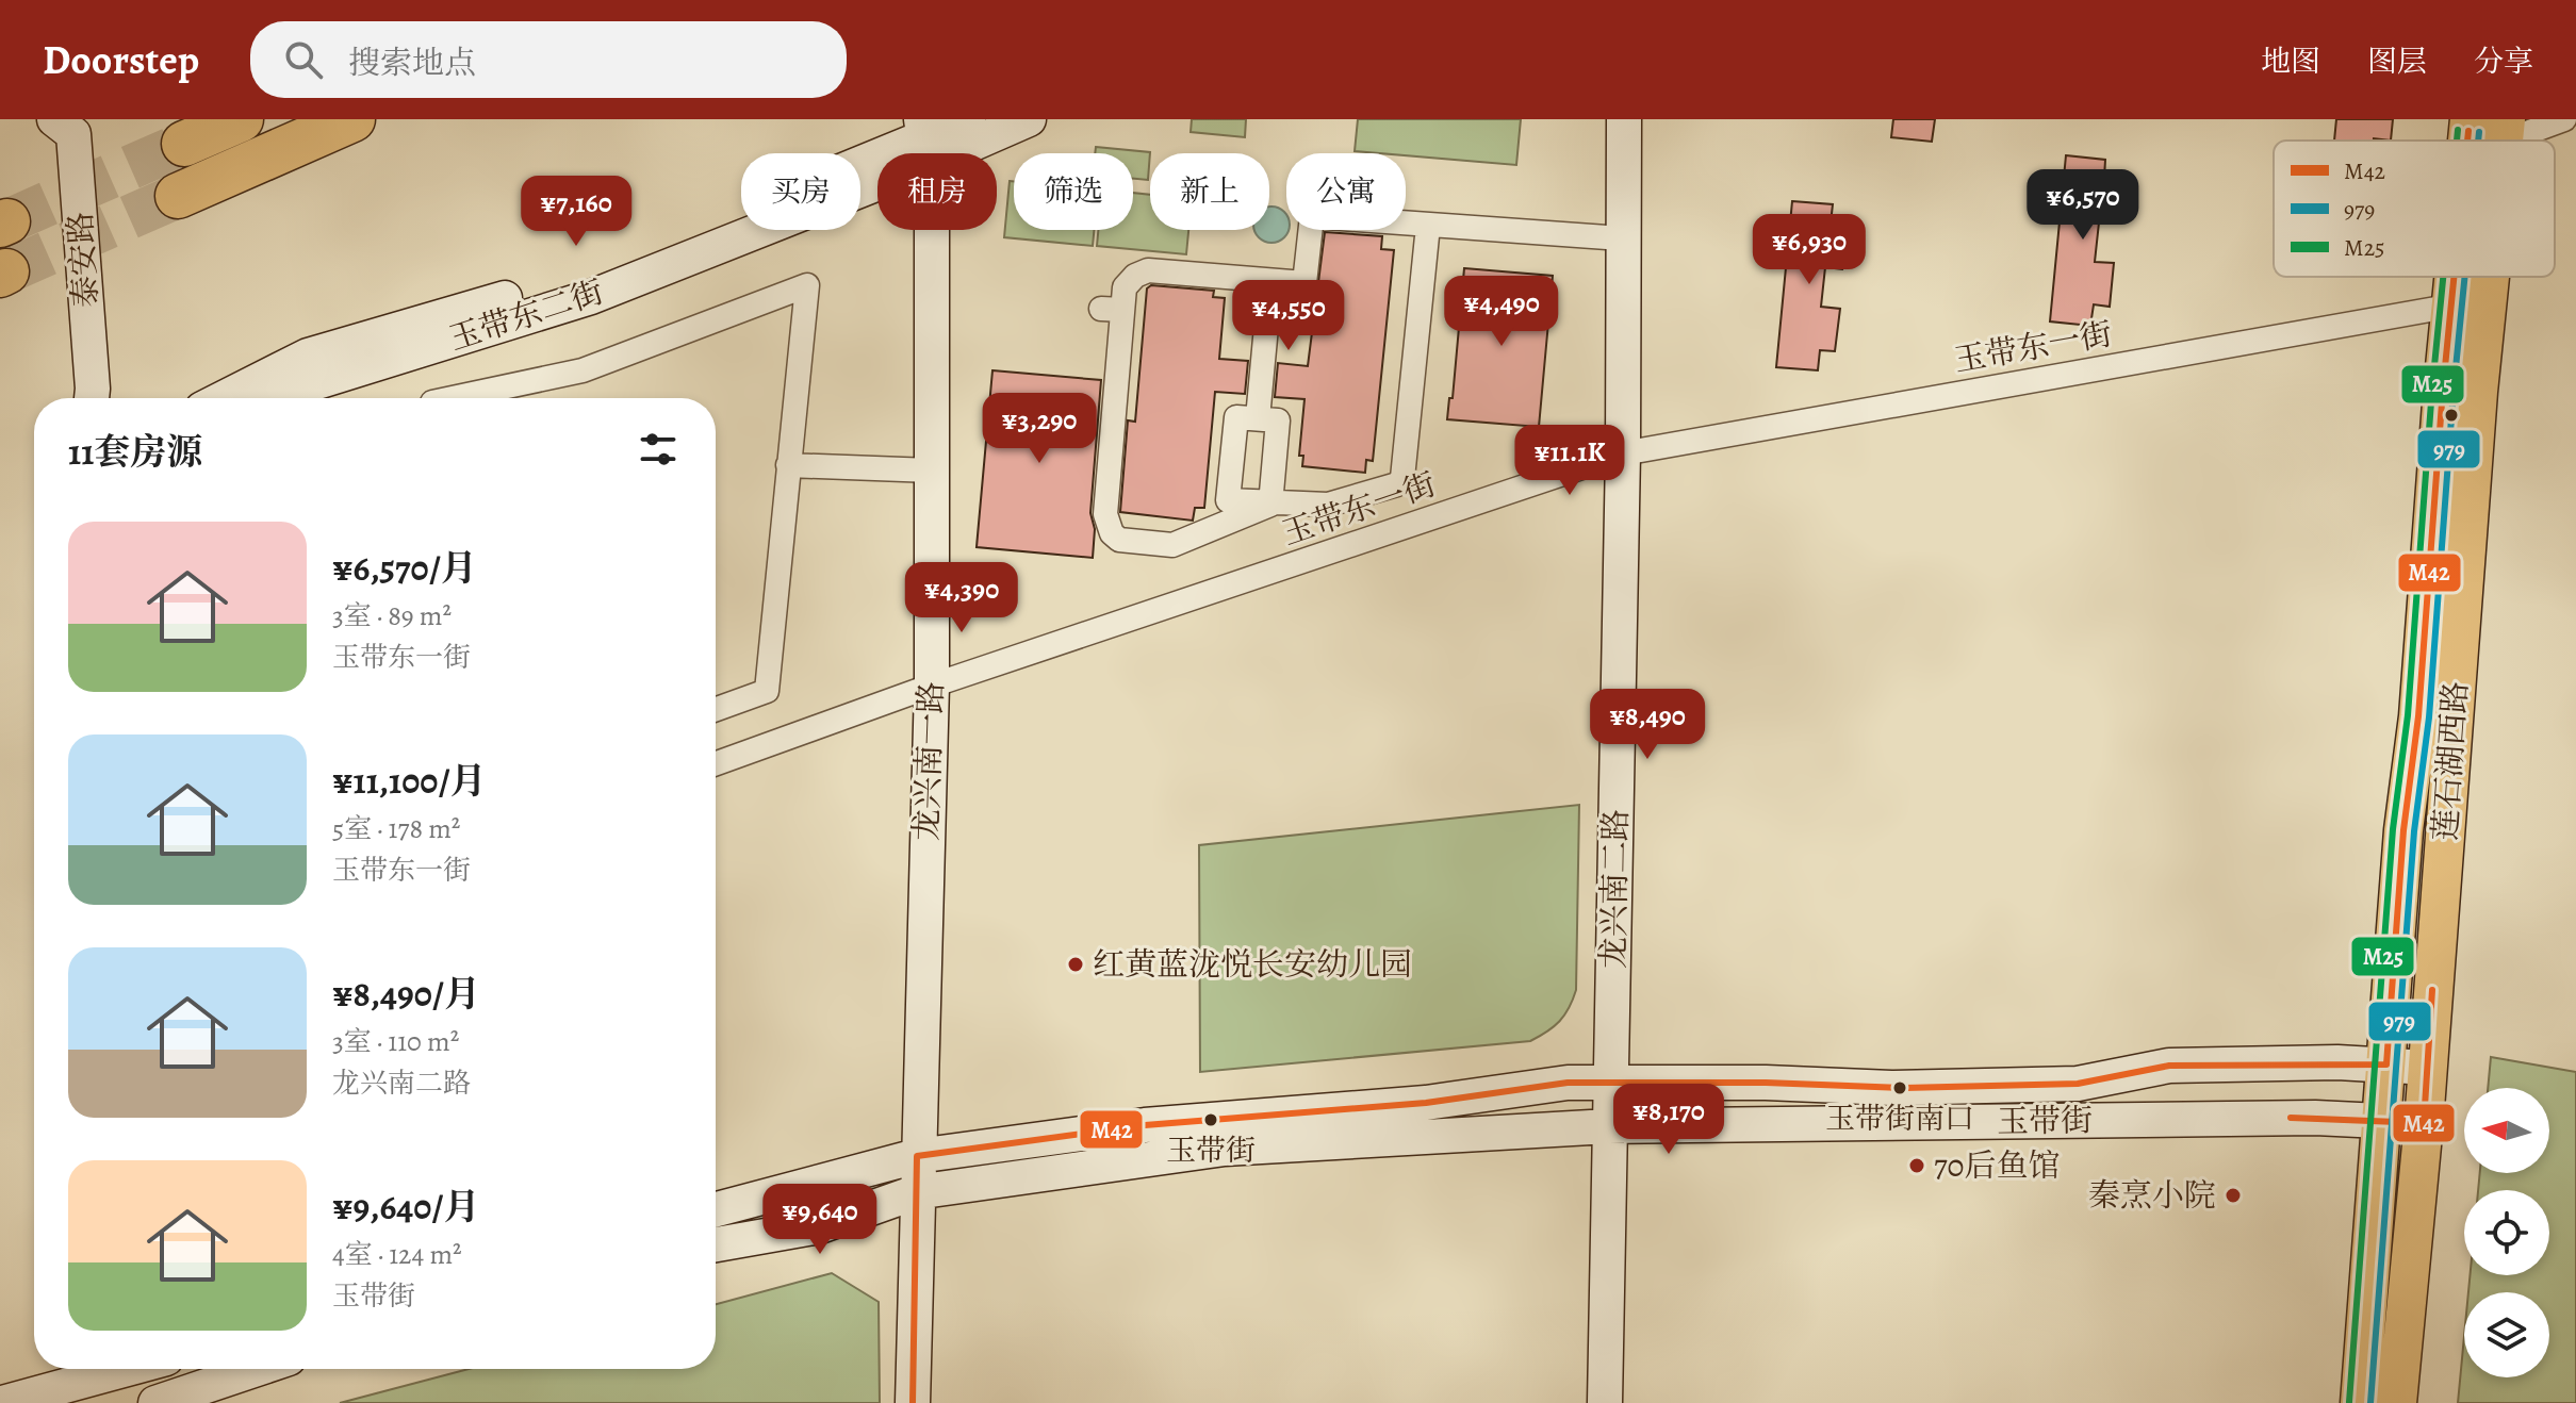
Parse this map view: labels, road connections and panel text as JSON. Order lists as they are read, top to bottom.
{
  "streets": {
    "main road": ["莲石湖西路"],
    "street": [
      "泰安路",
      "玉带东二街",
      "玉带东一街",
      "龙兴南一路",
      "龙兴南二路",
      "玉带街"
    ]
  },
  "crossings": [
    ["玉带东二街", "龙兴南一路"],
    ["玉带东一街", "龙兴南一路"],
    ["玉带东一街", "莲石湖西路"],
    ["玉带东一街", "龙兴南二路"],
    ["龙兴南一路", "玉带街"],
    ["莲石湖西路", "玉带街"],
    ["龙兴南二路", "玉带街"]
  ],
  "places": [
    "红黄蓝泷悦长安幼儿园",
    "玉带街南口",
    "玉带街",
    "70后鱼馆",
    "秦烹小院"
  ],
  "lines": ["transit line M25", "transit line M42", "transit line 979"],
  "legend": ["M42", "979", "M25"],
  "north": "left",
  "page": {
    "header": "Doorstep",
    "search": "搜索地点",
    "nav": ["地图", "图层", "分享"],
    "chip": [
      "买房",
      "租房",
      "筛选",
      "新上",
      "公寓"
    ],
    "price": [
      "¥6,570",
      "¥7,160",
      "¥6,930",
      "¥4,490",
      "¥4,550",
      "¥3,290",
      "¥11.1K",
      "¥4,390",
      "¥8,490",
      "¥8,170",
      "¥9,640"
    ],
    "heading": "11套房源",
    "list": [
      {
        "name": "¥6,570/月",
        "note": "3室 · 89 m² · 玉带东一街"
      },
      {
        "name": "¥11,100/月",
        "note": "5室 · 178 m² · 玉带东一街"
      },
      {
        "name": "¥8,490/月",
        "note": "3室 · 110 m² · 龙兴南二路"
      },
      {
        "name": "¥9,640/月",
        "note": "4室 · 124 m² · 玉带街"
      }
    ]
  }
}
